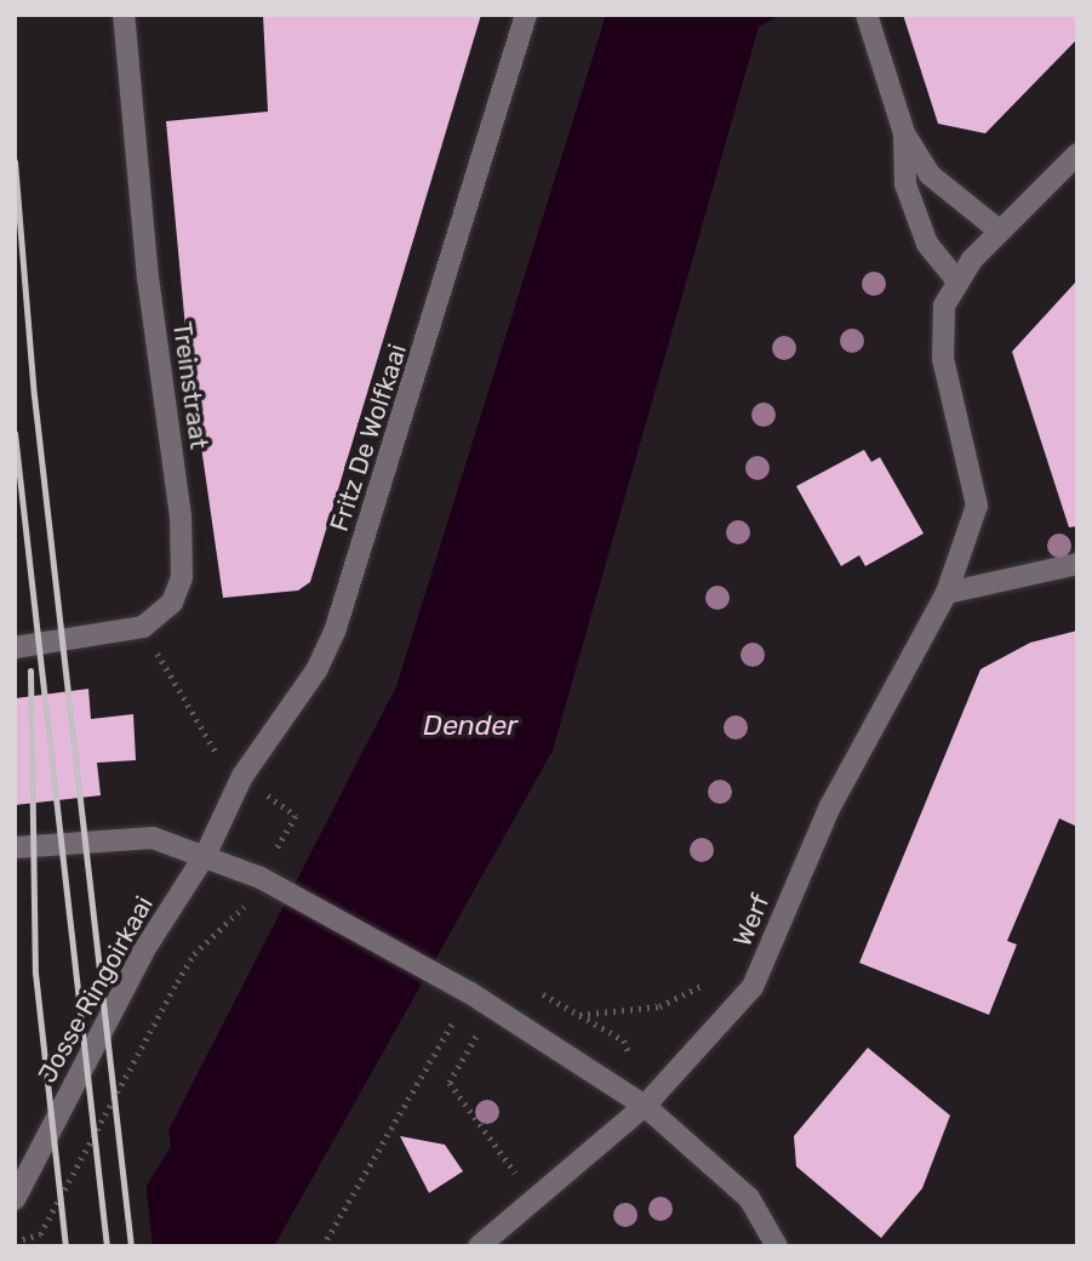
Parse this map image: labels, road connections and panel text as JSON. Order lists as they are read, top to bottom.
{
  "streets": {
    "street": [
      "Treinstraat",
      "Fritz De Wolfkaai",
      "Werf",
      "Josse Ringoirkaai"
    ]
  },
  "crossings": [
    ["Fritz De Wolfkaai", "Josse Ringoirkaai"]
  ],
  "water": ["Dender"]
}
